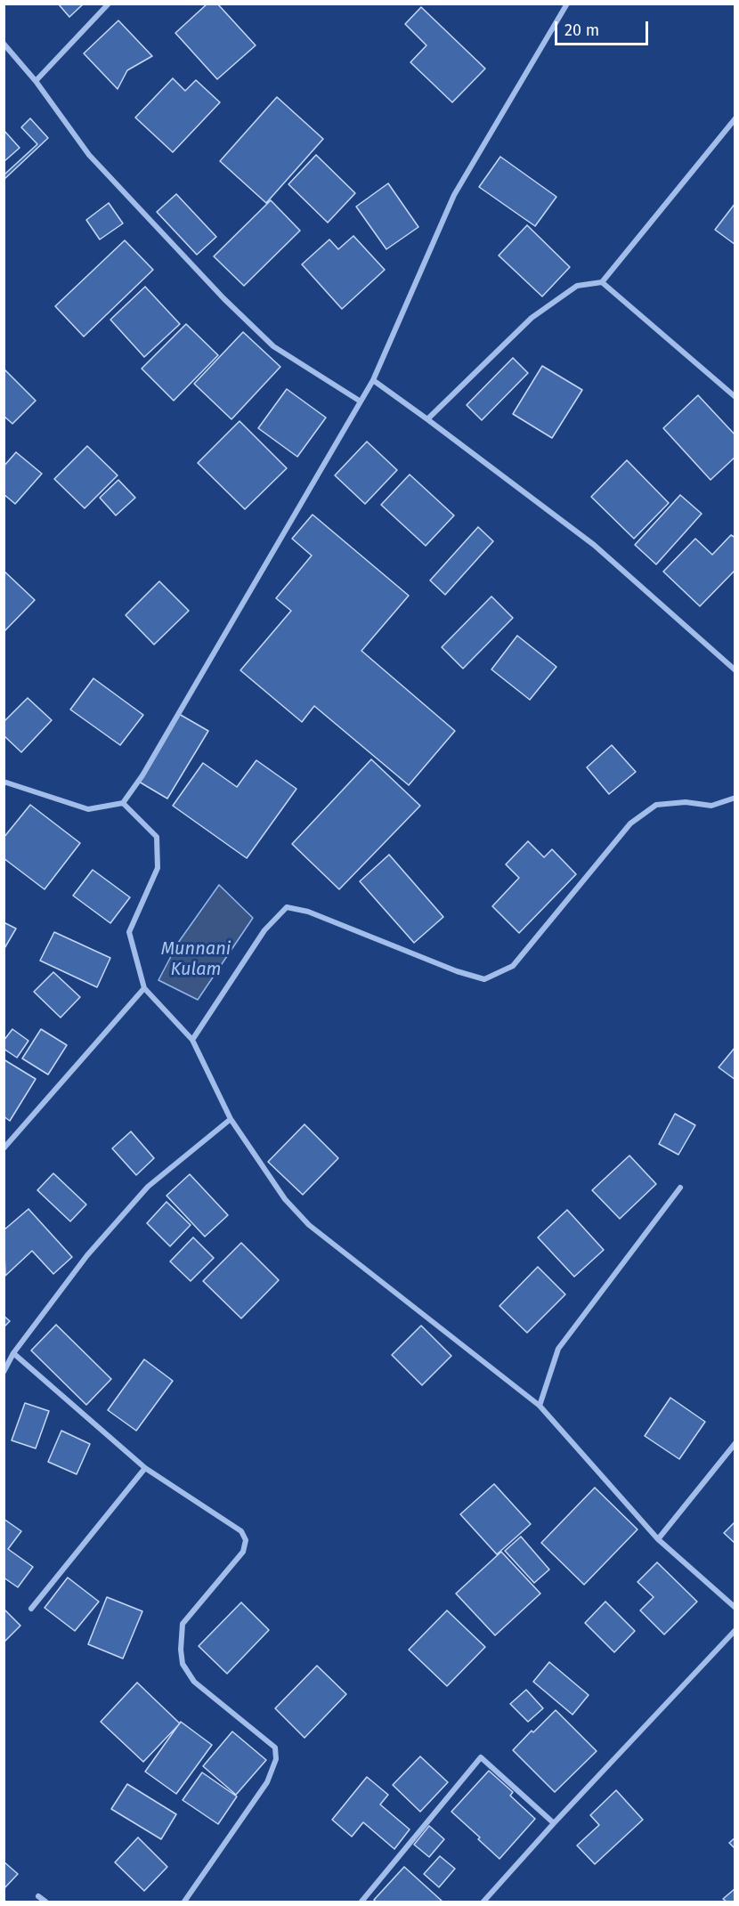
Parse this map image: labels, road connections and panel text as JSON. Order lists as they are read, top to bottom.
{
  "water": ["Munnani Kulam"],
  "scale_bar": "20 m"
}
